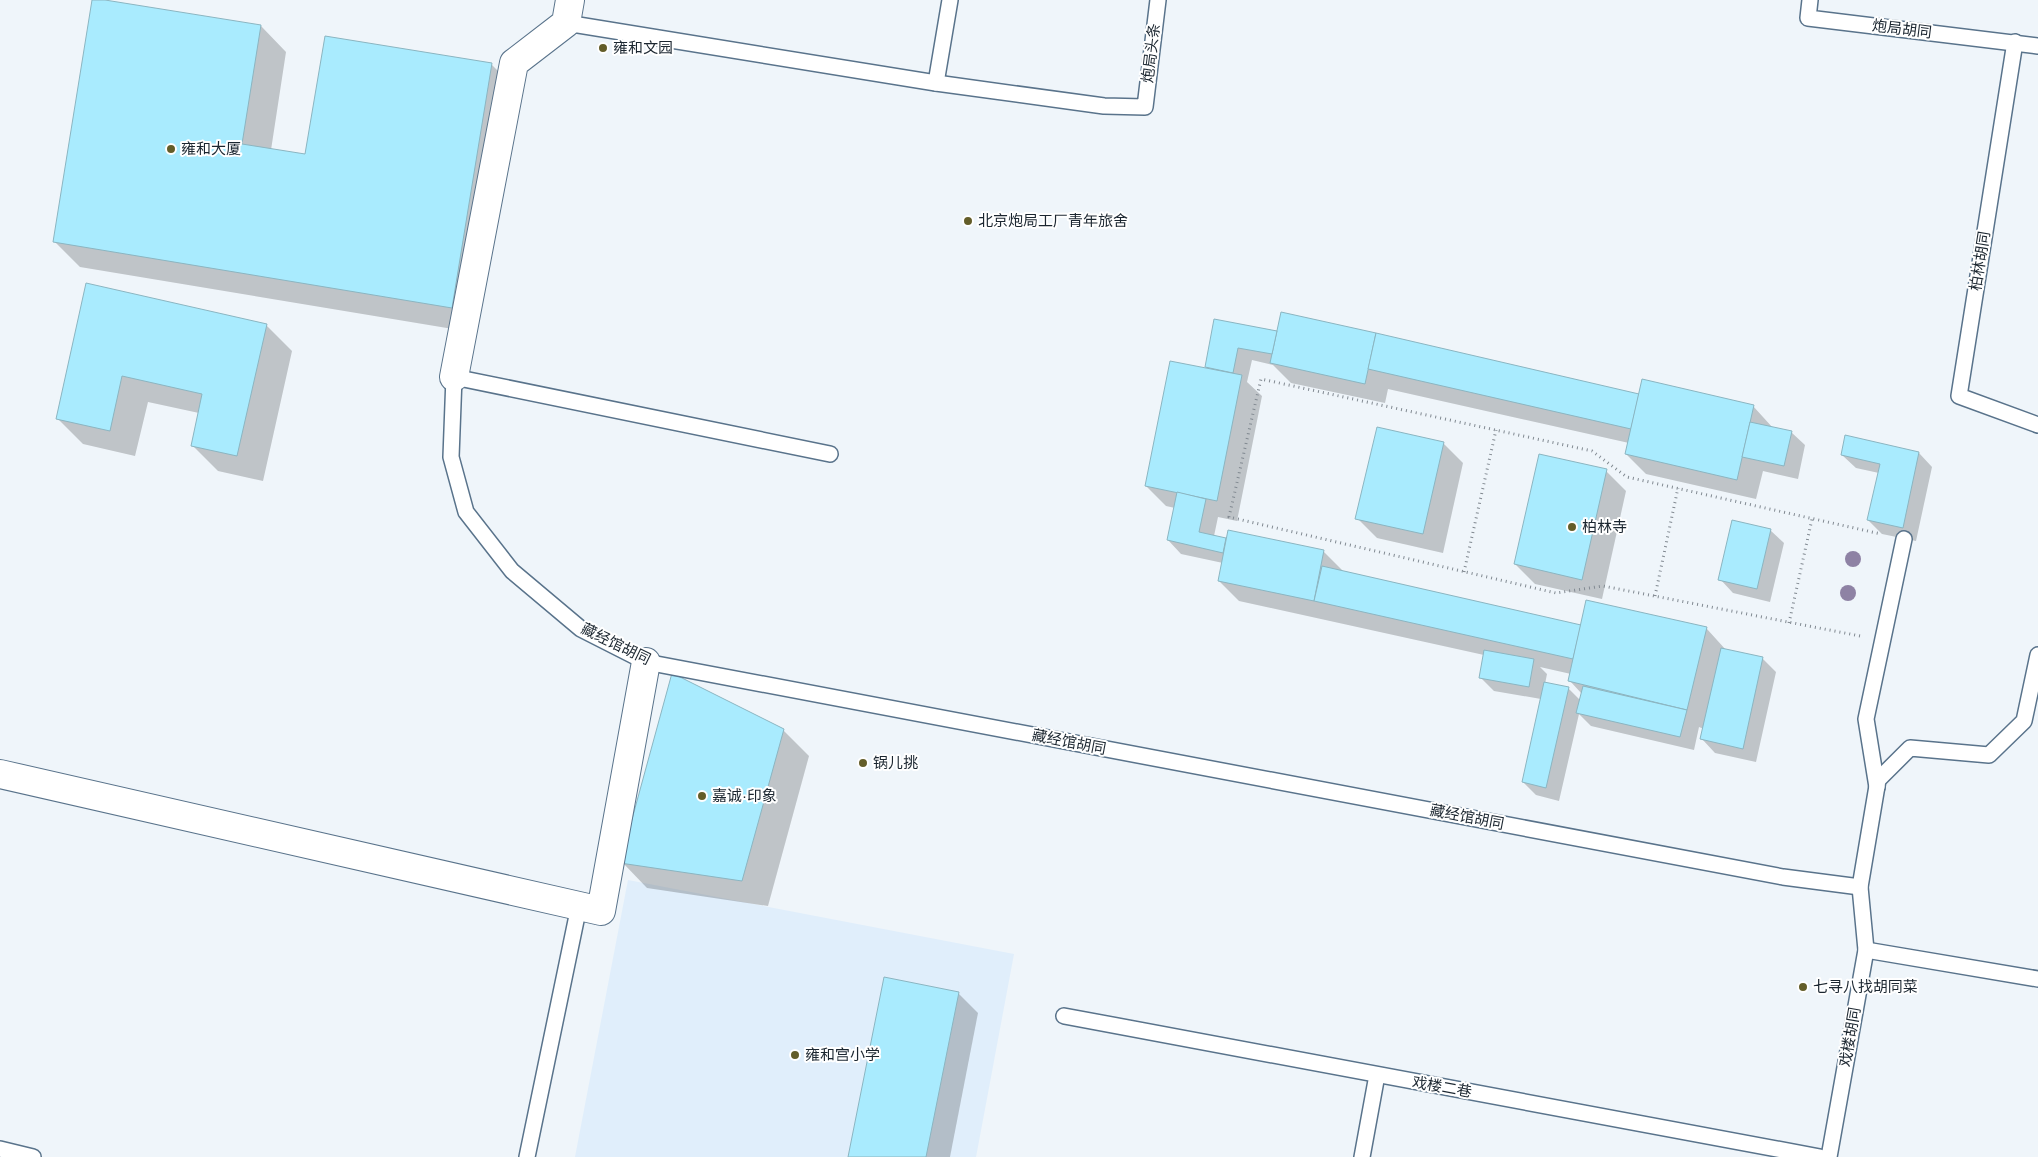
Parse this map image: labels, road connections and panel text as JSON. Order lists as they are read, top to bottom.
{
  "streets": {
    "lane": [
      "炮局胡同",
      "炮局头条",
      "柏林胡同",
      "藏经馆胡同",
      "戏楼胡同",
      "戏楼二巷"
    ]
  },
  "crossings": [
    ["炮局胡同", "柏林胡同"],
    ["藏经馆胡同", "戏楼胡同"]
  ],
  "places": [
    "雍和文园",
    "雍和大厦",
    "北京炮局工厂青年旅舍",
    "柏林寺",
    "锅儿挑",
    "嘉诚·印象",
    "七寻八找胡同菜",
    "雍和宫小学"
  ]
}
